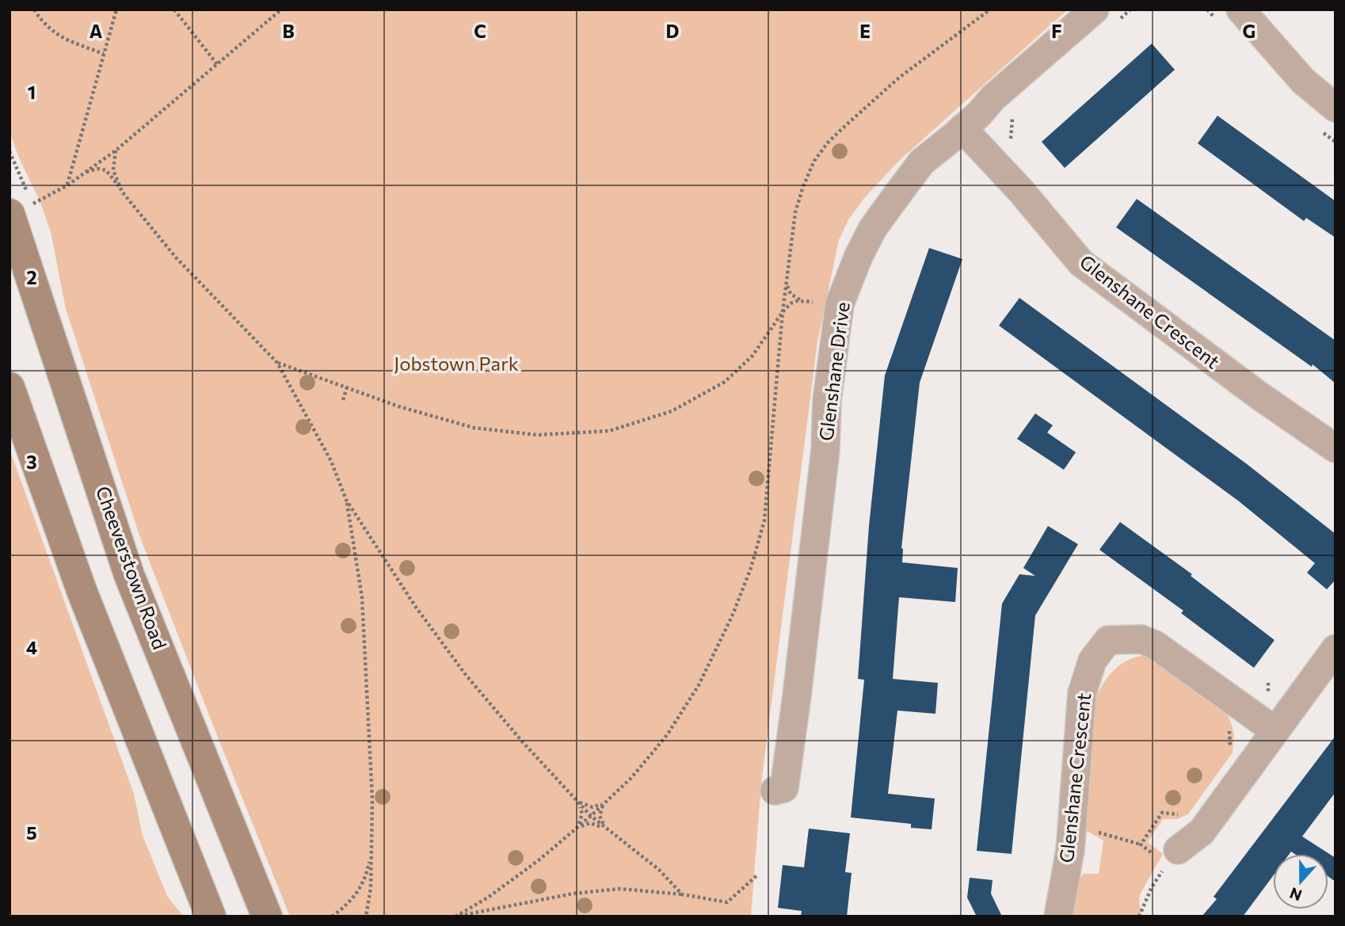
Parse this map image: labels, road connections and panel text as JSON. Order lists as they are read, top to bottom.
{
  "streets": {
    "main road": ["Cheeverstown Road"],
    "street": ["Glenshane Crescent", "Glenshane Drive"]
  },
  "crossings": [
    ["Glenshane Crescent", "Glenshane Drive"]
  ],
  "parks": ["Jobstown Park"],
  "north": "bottom",
  "grid": {
    "columns": [
      "A",
      "B",
      "C",
      "D",
      "E",
      "F",
      "G"
    ],
    "rows": [
      "1",
      "2",
      "3",
      "4",
      "5"
    ]
  }
}
